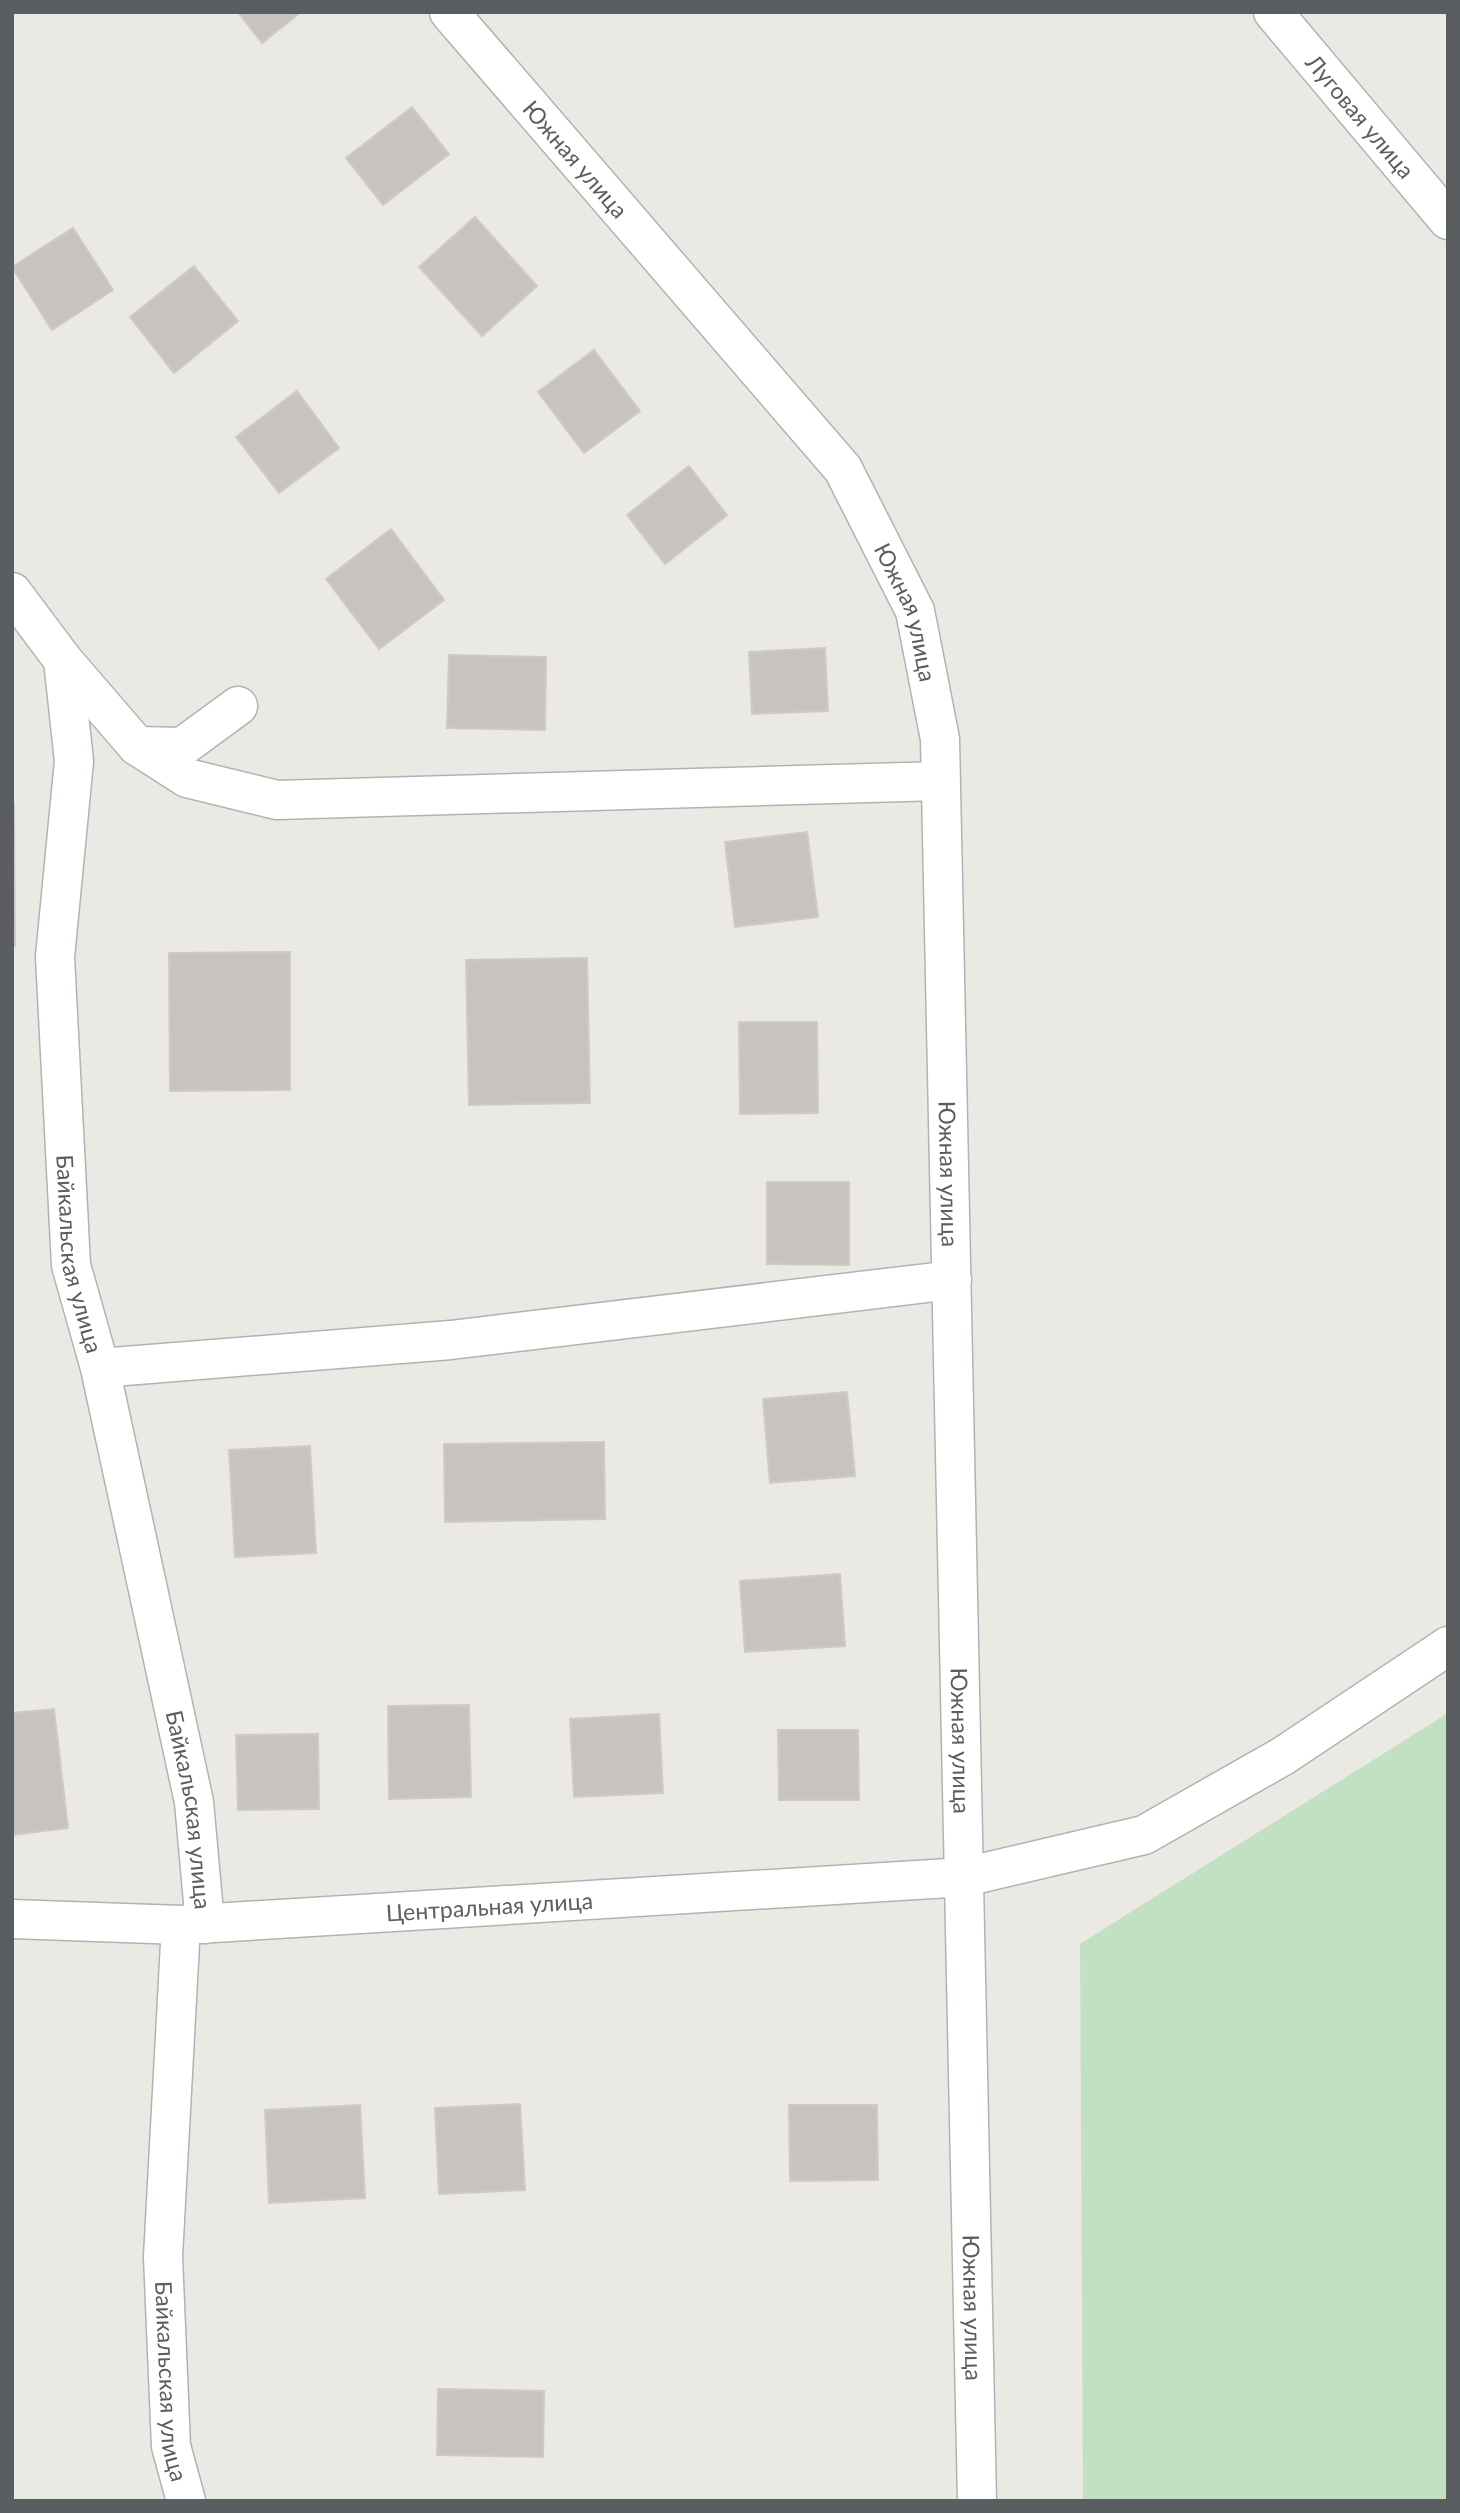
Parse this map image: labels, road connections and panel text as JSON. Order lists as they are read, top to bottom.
{
  "streets": {
    "street": [
      "Луговая улица",
      "Южная улица",
      "Байкальская улица",
      "Центральная улица"
    ]
  },
  "crossings": [
    ["Южная улица", "Центральная улица"],
    ["Байкальская улица", "Центральная улица"]
  ]
}
